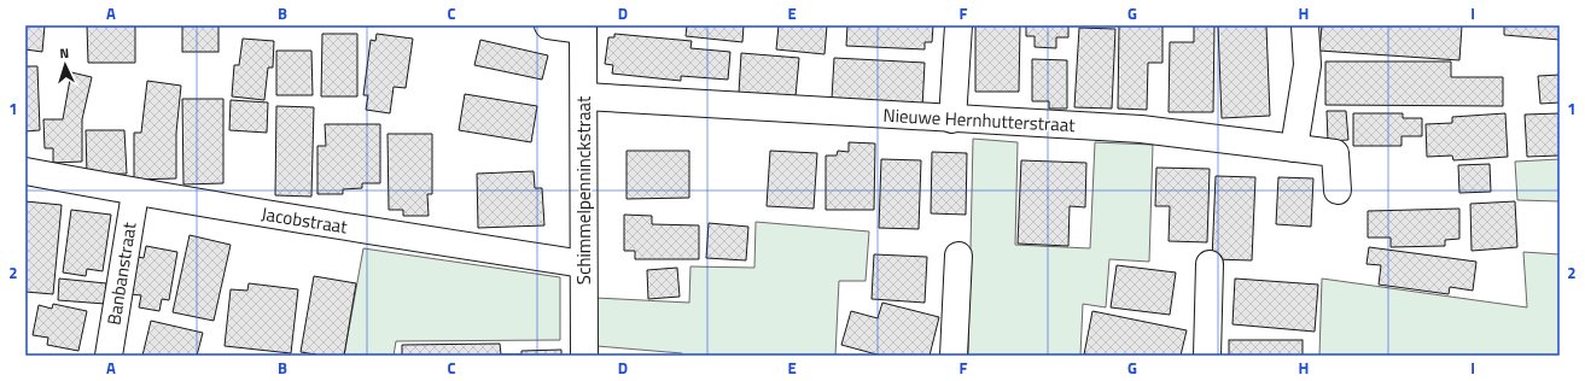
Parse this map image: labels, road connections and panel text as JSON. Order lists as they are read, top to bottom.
{
  "streets": {
    "street": [
      "Nieuwe Hernhutterstraat",
      "Schimmelpenninckstraat",
      "Jacobstraat",
      "Banbanstraat"
    ]
  },
  "crossings": [
    ["Nieuwe Hernhutterstraat", "Schimmelpenninckstraat"],
    ["Schimmelpenninckstraat", "Jacobstraat"],
    ["Jacobstraat", "Banbanstraat"]
  ],
  "north": "top",
  "grid": {
    "columns": [
      "A",
      "B",
      "C",
      "D",
      "E",
      "F",
      "G",
      "H",
      "I"
    ],
    "rows": ["1", "2"]
  }
}
